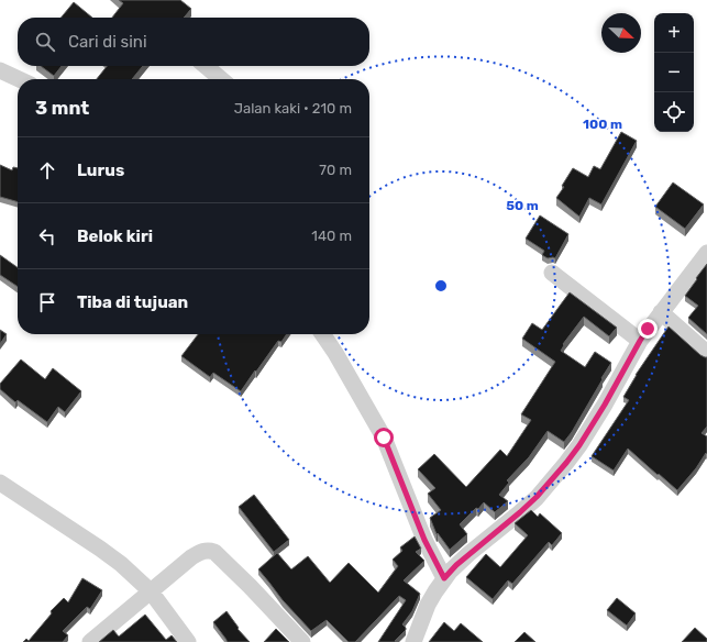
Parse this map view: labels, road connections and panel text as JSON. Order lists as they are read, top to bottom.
{
  "north": "bottom right",
  "page": {
    "map_buttons": ["+", "−"],
    "search": "Cari di sini",
    "heading": ["3 mnt", "Jalan kaki · 210 m"],
    "list": [
      ["Lurus", "70 m"],
      ["Belok kiri", "140 m"],
      "Tiba di tujuan"
    ]
  },
  "rings": ["100 m", "50 m"]
}
